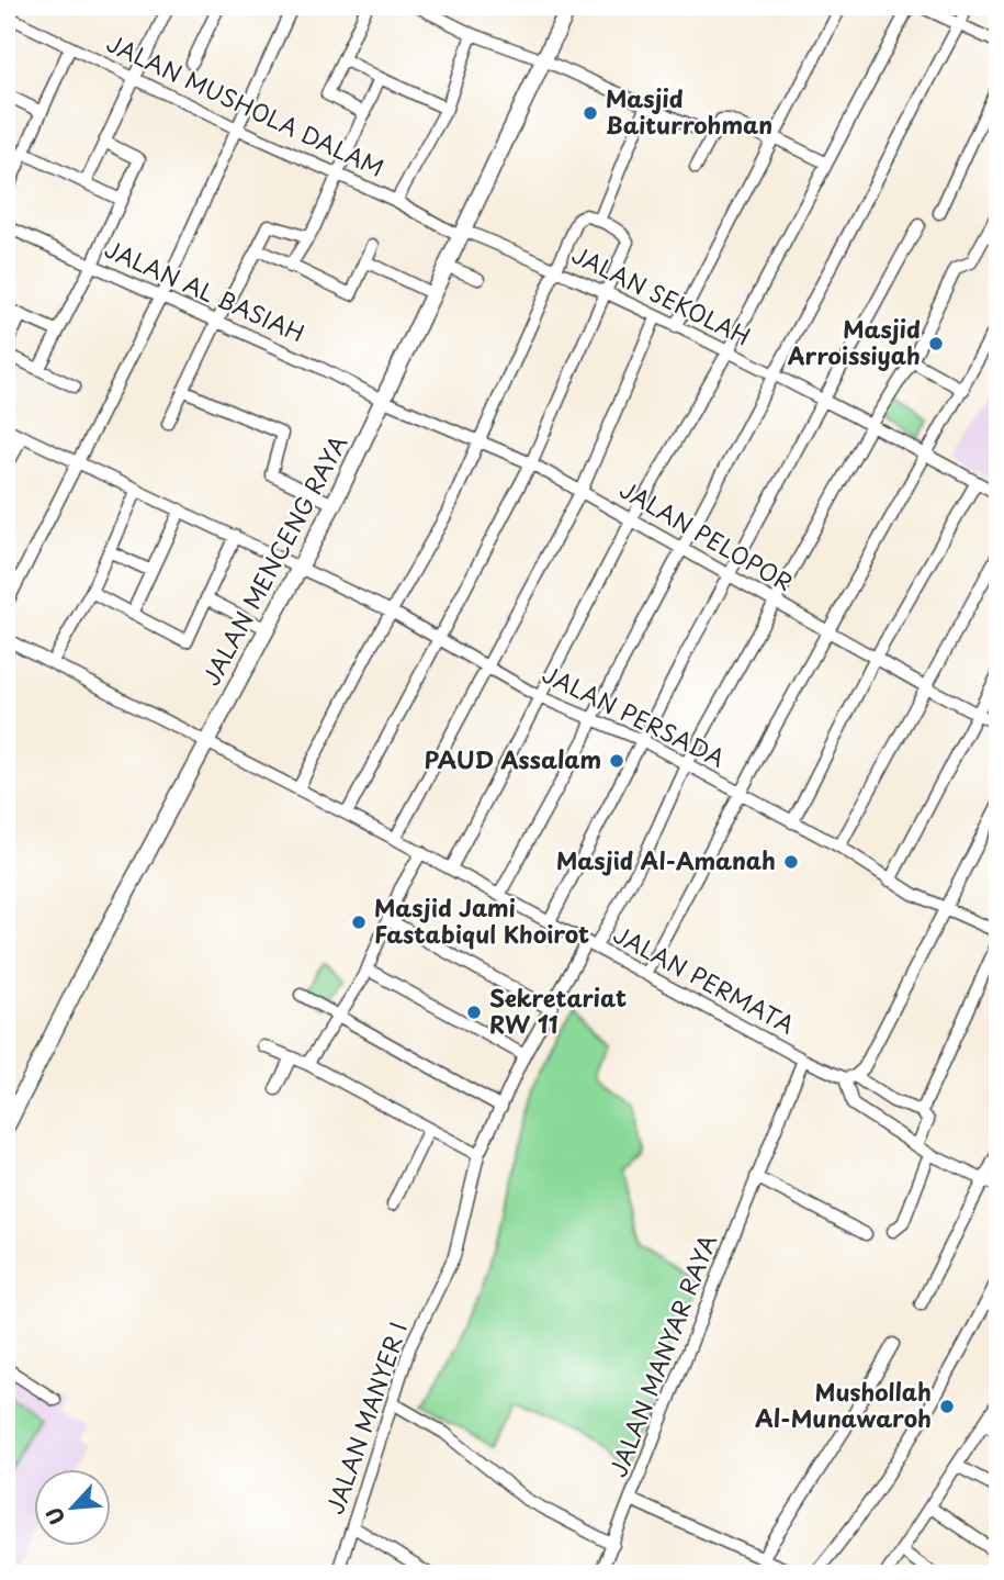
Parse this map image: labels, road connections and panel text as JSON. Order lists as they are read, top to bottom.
{
  "streets": {
    "street": [
      "JALAN MUSHOLA DALAM",
      "JALAN AL BASIAH",
      "JALAN SEKOLAH",
      "JALAN PELOPOR",
      "JALAN MENCENG RAYA",
      "JALAN PERSADA",
      "JALAN PERMATA",
      "JALAN MANYAR RAYA",
      "JALAN MANYER I"
    ]
  },
  "crossings": [
    ["JALAN MUSHOLA DALAM", "JALAN SEKOLAH"],
    ["JALAN MUSHOLA DALAM", "JALAN MENCENG RAYA"],
    ["JALAN AL BASIAH", "JALAN PELOPOR"],
    ["JALAN AL BASIAH", "JALAN MENCENG RAYA"],
    ["JALAN SEKOLAH", "JALAN MENCENG RAYA"],
    ["JALAN SEKOLAH", "JALAN MANYER I"],
    ["JALAN PELOPOR", "JALAN MENCENG RAYA"],
    ["JALAN PELOPOR", "JALAN MANYER I"],
    ["JALAN MENCENG RAYA", "JALAN PERSADA"],
    ["JALAN MENCENG RAYA", "JALAN PERMATA"],
    ["JALAN PERSADA", "JALAN MANYER I"],
    ["JALAN PERMATA", "JALAN MANYAR RAYA"],
    ["JALAN PERMATA", "JALAN MANYER I"]
  ],
  "places": [
    "Masjid Baiturrohman",
    "Masjid Arroissiyah",
    "PAUD Assalam",
    "Masjid Al-Amanah",
    "Masjid Jami Fastabiqul Khoirot",
    "Sekretariat RW 11",
    "Mushollah Al-Munawaroh"
  ],
  "north": "bottom left"
}
